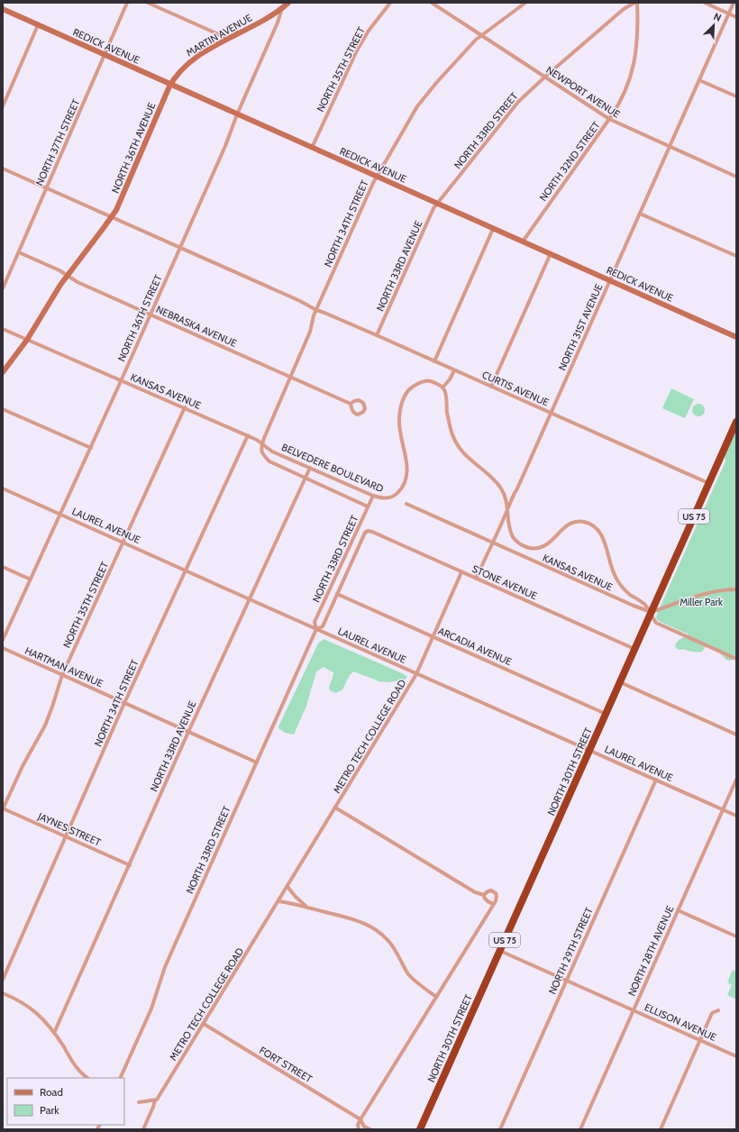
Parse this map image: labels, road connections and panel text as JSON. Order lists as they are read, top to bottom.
{
  "streets": {
    "highway": ["US 75", "NORTH 30TH STREET"],
    "street": [
      "MARTIN AVENUE",
      "REDICK AVENUE",
      "NORTH 35TH STREET",
      "NEWPORT AVENUE",
      "NORTH 33RD STREET",
      "NORTH 37TH STREET",
      "NORTH 36TH AVENUE",
      "NORTH 32ND STREET",
      "NORTH 34TH STREET",
      "NORTH 33RD AVENUE",
      "NORTH 36TH STREET",
      "NEBRASKA AVENUE",
      "NORTH 31ST AVENUE",
      "CURTIS AVENUE",
      "KANSAS AVENUE",
      "BELVEDERE BOULEVARD",
      "LAUREL AVENUE",
      "STONE AVENUE",
      "ARCADIA AVENUE",
      "HARTMAN AVENUE",
      "METRO TECH COLLEGE ROAD",
      "JAYNES STREET",
      "NORTH 29TH STREET",
      "NORTH 28TH AVENUE",
      "ELLISON AVENUE",
      "FORT STREET"
    ]
  },
  "crossings": [
    ["MARTIN AVENUE", "REDICK AVENUE"],
    ["MARTIN AVENUE", "NORTH 36TH AVENUE"],
    ["MARTIN AVENUE", "NORTH 36TH STREET"],
    ["REDICK AVENUE", "NORTH 35TH STREET"],
    ["REDICK AVENUE", "NORTH 33RD STREET"],
    ["REDICK AVENUE", "NORTH 37TH STREET"],
    ["REDICK AVENUE", "NORTH 36TH AVENUE"],
    ["REDICK AVENUE", "NORTH 32ND STREET"],
    ["REDICK AVENUE", "NORTH 34TH STREET"],
    ["REDICK AVENUE", "NORTH 33RD AVENUE"],
    ["REDICK AVENUE", "NORTH 36TH STREET"],
    ["REDICK AVENUE", "NORTH 31ST AVENUE"],
    ["NORTH 35TH STREET", "KANSAS AVENUE"],
    ["NORTH 35TH STREET", "LAUREL AVENUE"],
    ["NORTH 35TH STREET", "HARTMAN AVENUE"],
    ["NORTH 35TH STREET", "JAYNES STREET"],
    ["NEWPORT AVENUE", "NORTH 33RD STREET"],
    ["NEWPORT AVENUE", "NORTH 32ND STREET"],
    ["NEWPORT AVENUE", "NORTH 34TH STREET"],
    ["NEWPORT AVENUE", "NORTH 31ST AVENUE"],
    ["NORTH 33RD STREET", "NORTH 33RD AVENUE"],
    ["NORTH 33RD STREET", "BELVEDERE BOULEVARD"],
    ["NORTH 33RD STREET", "LAUREL AVENUE"],
    ["NORTH 33RD STREET", "STONE AVENUE"],
    ["NORTH 33RD STREET", "ARCADIA AVENUE"],
    ["NORTH 33RD STREET", "HARTMAN AVENUE"],
    ["NORTH 37TH STREET", "NEBRASKA AVENUE"],
    ["NORTH 36TH AVENUE", "NEBRASKA AVENUE"],
    ["NORTH 36TH AVENUE", "KANSAS AVENUE"],
    ["NORTH 34TH STREET", "CURTIS AVENUE"],
    ["NORTH 34TH STREET", "KANSAS AVENUE"],
    ["NORTH 34TH STREET", "LAUREL AVENUE"],
    ["NORTH 34TH STREET", "HARTMAN AVENUE"],
    ["NORTH 34TH STREET", "JAYNES STREET"],
    ["NORTH 33RD AVENUE", "CURTIS AVENUE"],
    ["NORTH 33RD AVENUE", "BELVEDERE BOULEVARD"],
    ["NORTH 33RD AVENUE", "LAUREL AVENUE"],
    ["NORTH 33RD AVENUE", "HARTMAN AVENUE"],
    ["NORTH 33RD AVENUE", "JAYNES STREET"],
    ["NORTH 36TH STREET", "NEBRASKA AVENUE"],
    ["NORTH 36TH STREET", "KANSAS AVENUE"],
    ["NORTH 36TH STREET", "LAUREL AVENUE"],
    ["NORTH 31ST AVENUE", "CURTIS AVENUE"],
    ["NORTH 31ST AVENUE", "KANSAS AVENUE"],
    ["NORTH 31ST AVENUE", "STONE AVENUE"],
    ["CURTIS AVENUE", "NORTH 30TH STREET"],
    ["KANSAS AVENUE", "BELVEDERE BOULEVARD"],
    ["KANSAS AVENUE", "NORTH 30TH STREET"],
    ["LAUREL AVENUE", "METRO TECH COLLEGE ROAD"],
    ["LAUREL AVENUE", "NORTH 30TH STREET"],
    ["LAUREL AVENUE", "NORTH 29TH STREET"],
    ["LAUREL AVENUE", "NORTH 28TH AVENUE"],
    ["STONE AVENUE", "NORTH 30TH STREET"],
    ["ARCADIA AVENUE", "NORTH 30TH STREET"],
    ["METRO TECH COLLEGE ROAD", "FORT STREET"],
    ["NORTH 30TH STREET", "ELLISON AVENUE"],
    ["NORTH 29TH STREET", "ELLISON AVENUE"],
    ["NORTH 28TH AVENUE", "ELLISON AVENUE"]
  ],
  "parks": ["Miller Park"],
  "legend": ["Road", "Park"],
  "north": "top right"
}
